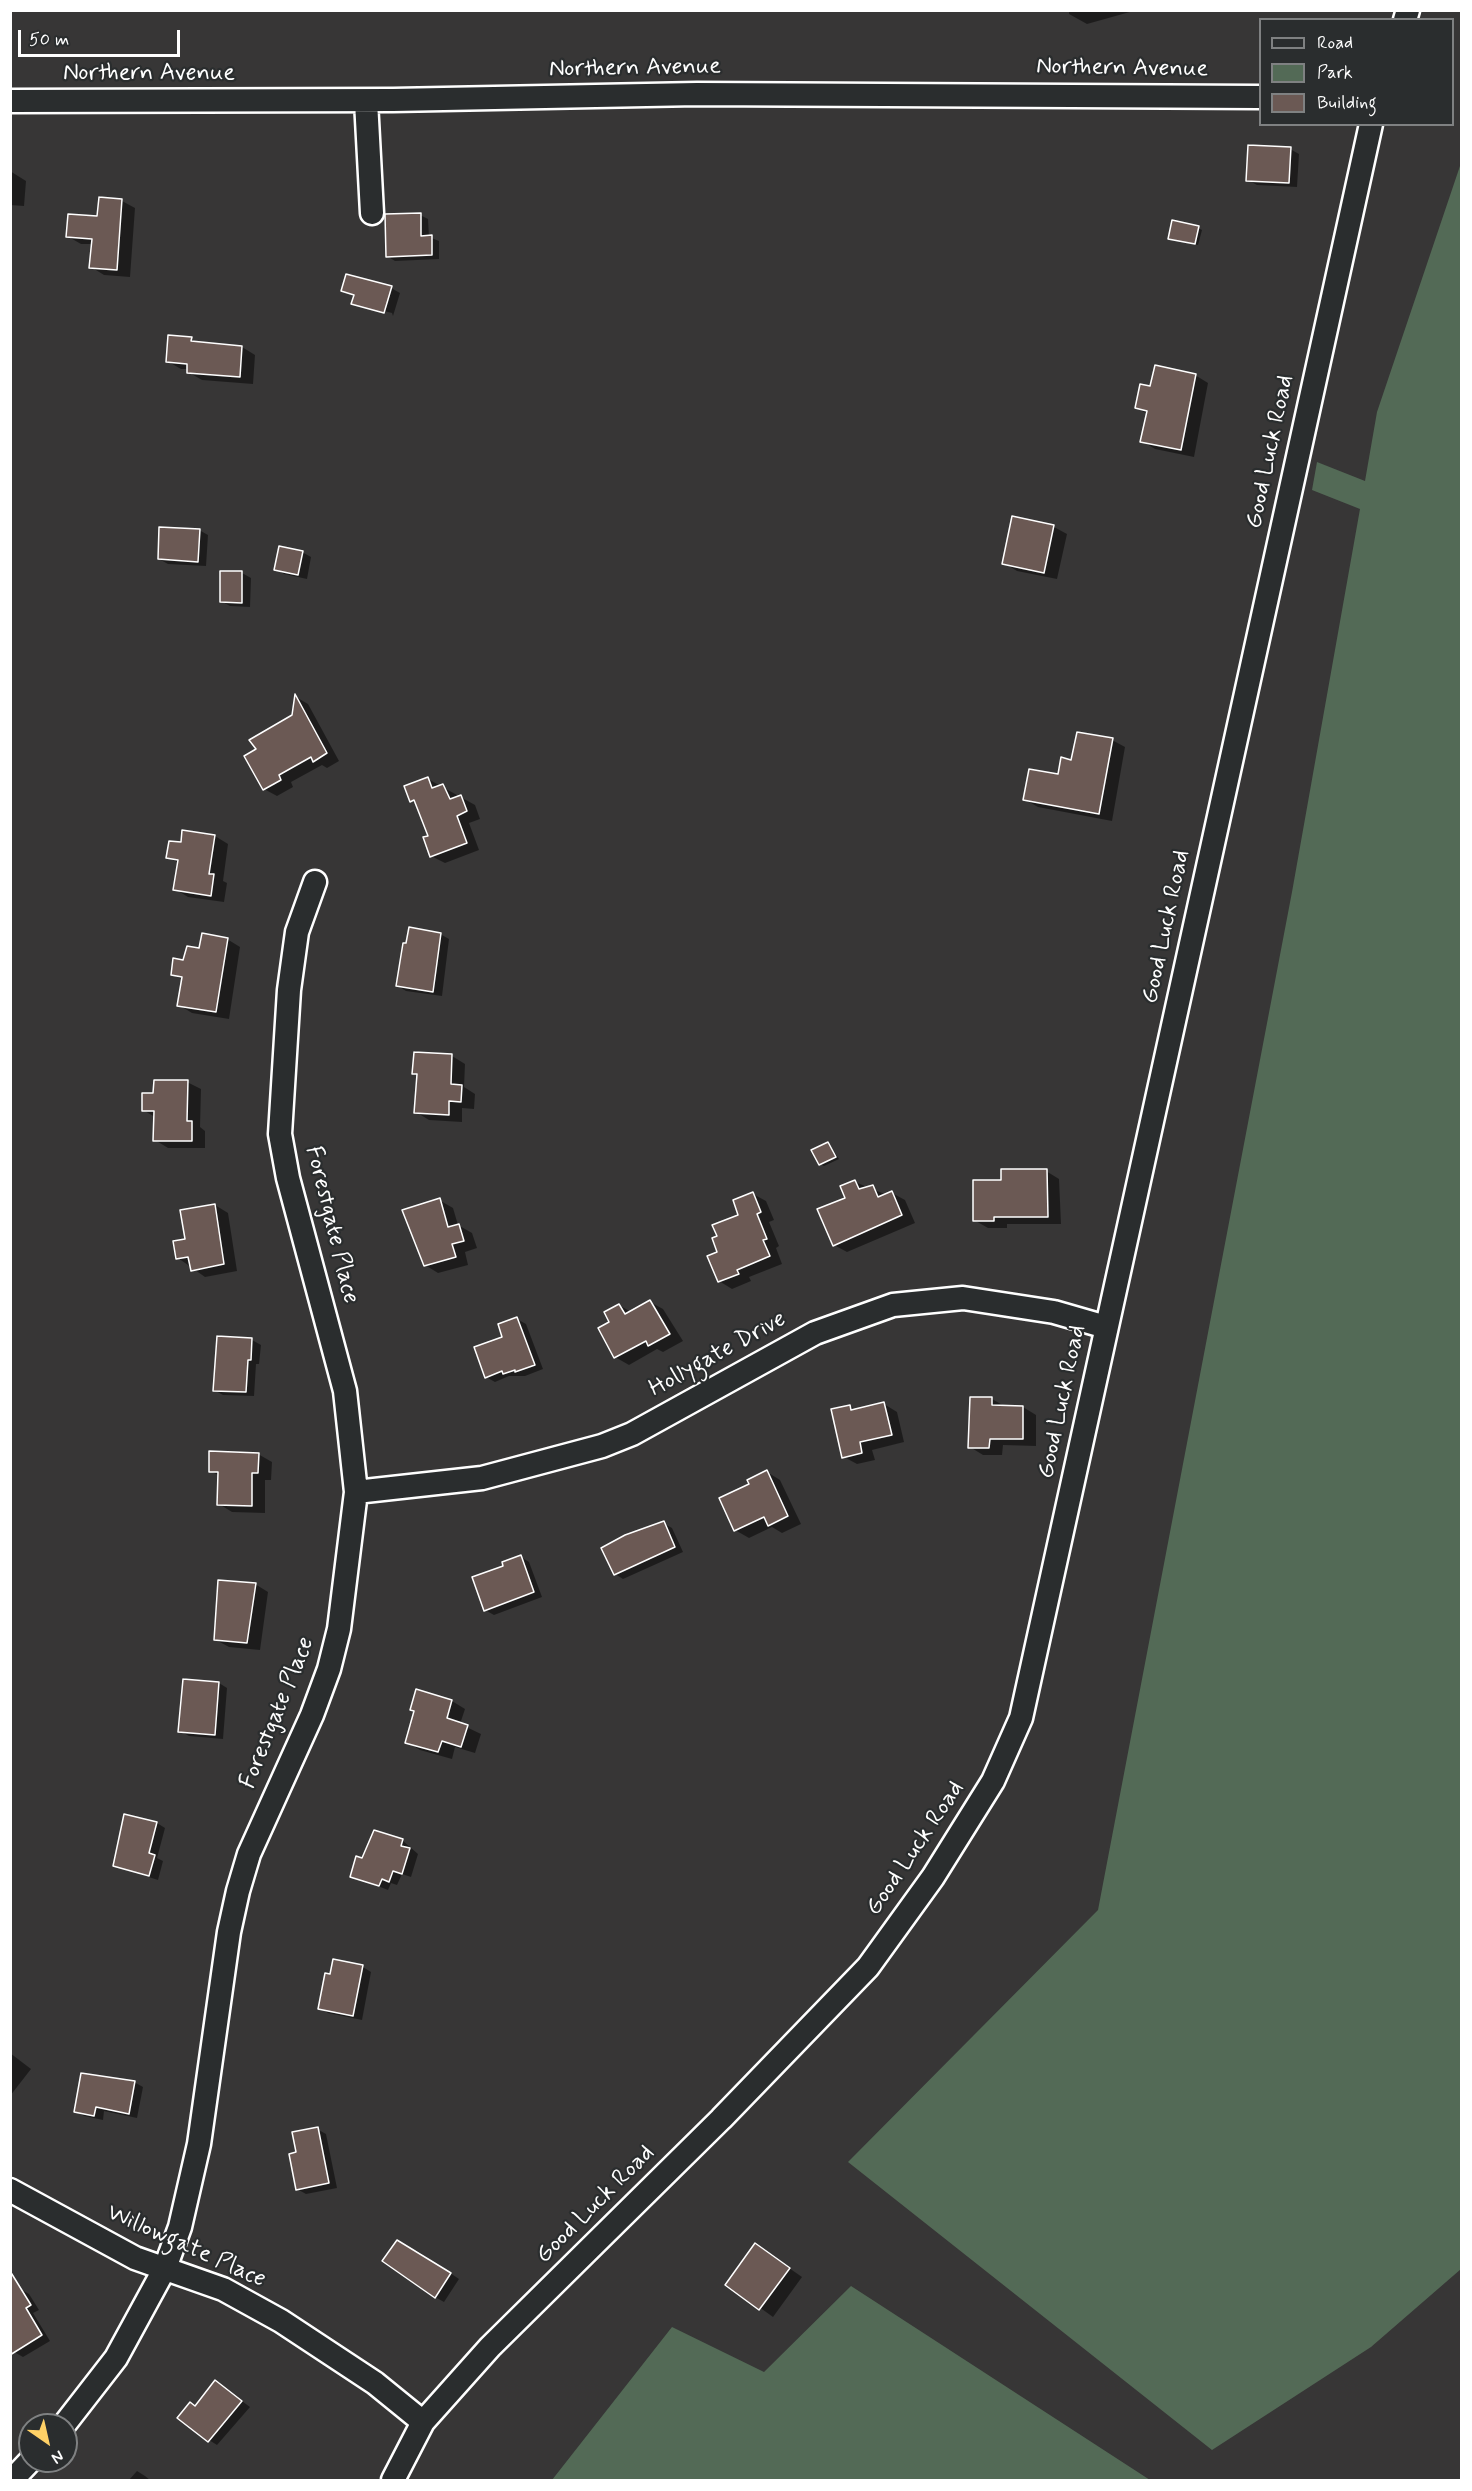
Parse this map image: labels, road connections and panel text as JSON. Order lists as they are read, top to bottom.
{
  "streets": {
    "street": [
      "Northern Avenue",
      "Good Luck Road",
      "Forestgate Place",
      "Hollygate Drive",
      "Willowgate Place"
    ]
  },
  "crossings": [
    ["Good Luck Road", "Hollygate Drive"],
    ["Good Luck Road", "Willowgate Place"],
    ["Forestgate Place", "Hollygate Drive"],
    ["Forestgate Place", "Willowgate Place"]
  ],
  "legend": ["Road", "Park", "Building"],
  "scale_bar": "50 m",
  "north": "bottom right"
}
